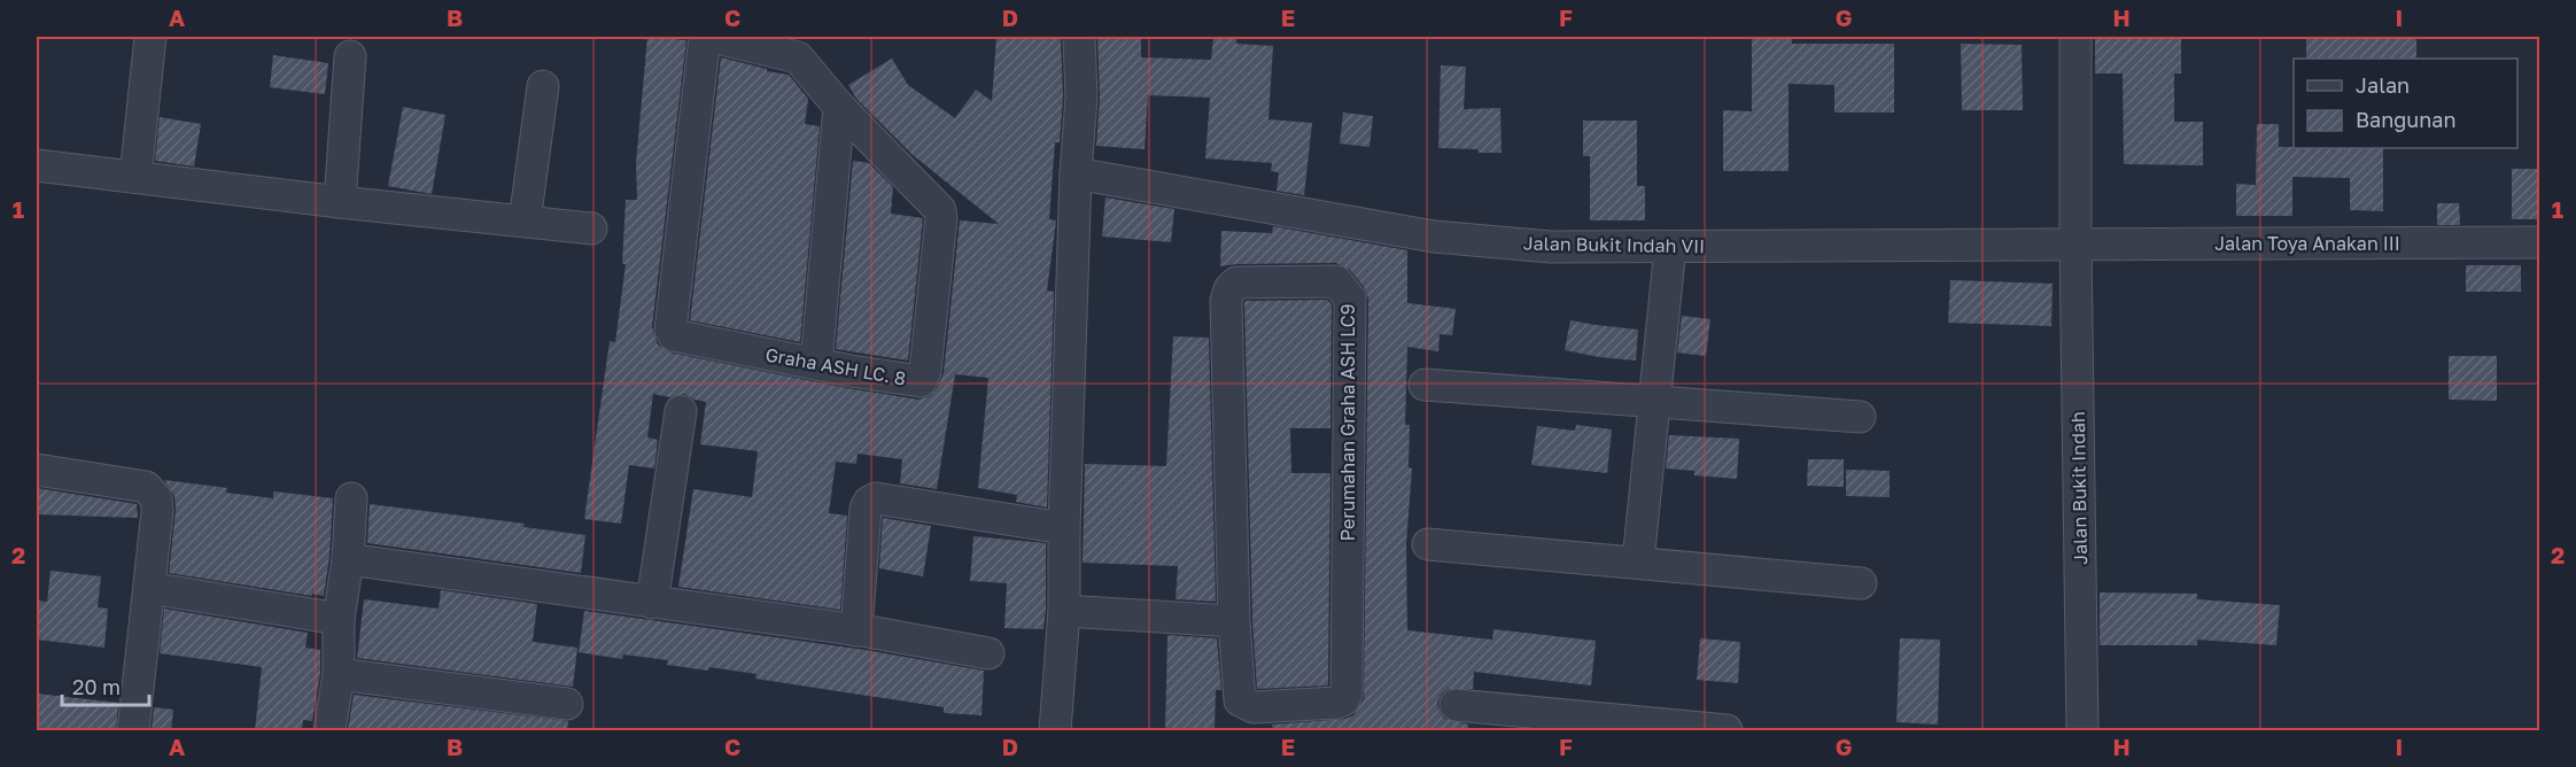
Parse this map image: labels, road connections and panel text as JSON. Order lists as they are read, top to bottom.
{
  "streets": {
    "street": [
      "Jalan Toya Anakan III",
      "Jalan Bukit Indah VII",
      "Graha ASH LC. 8",
      "Perumahan Graha ASH LC9",
      "Jalan Bukit Indah"
    ]
  },
  "crossings": [
    ["Jalan Toya Anakan III", "Jalan Bukit Indah VII"],
    ["Jalan Toya Anakan III", "Jalan Bukit Indah"],
    ["Jalan Bukit Indah VII", "Jalan Bukit Indah"]
  ],
  "legend": ["Jalan", "Bangunan"],
  "scale_bar": "20 m",
  "grid": {
    "columns": [
      "A",
      "B",
      "C",
      "D",
      "E",
      "F",
      "G",
      "H",
      "I"
    ],
    "rows": ["1", "2"]
  }
}
